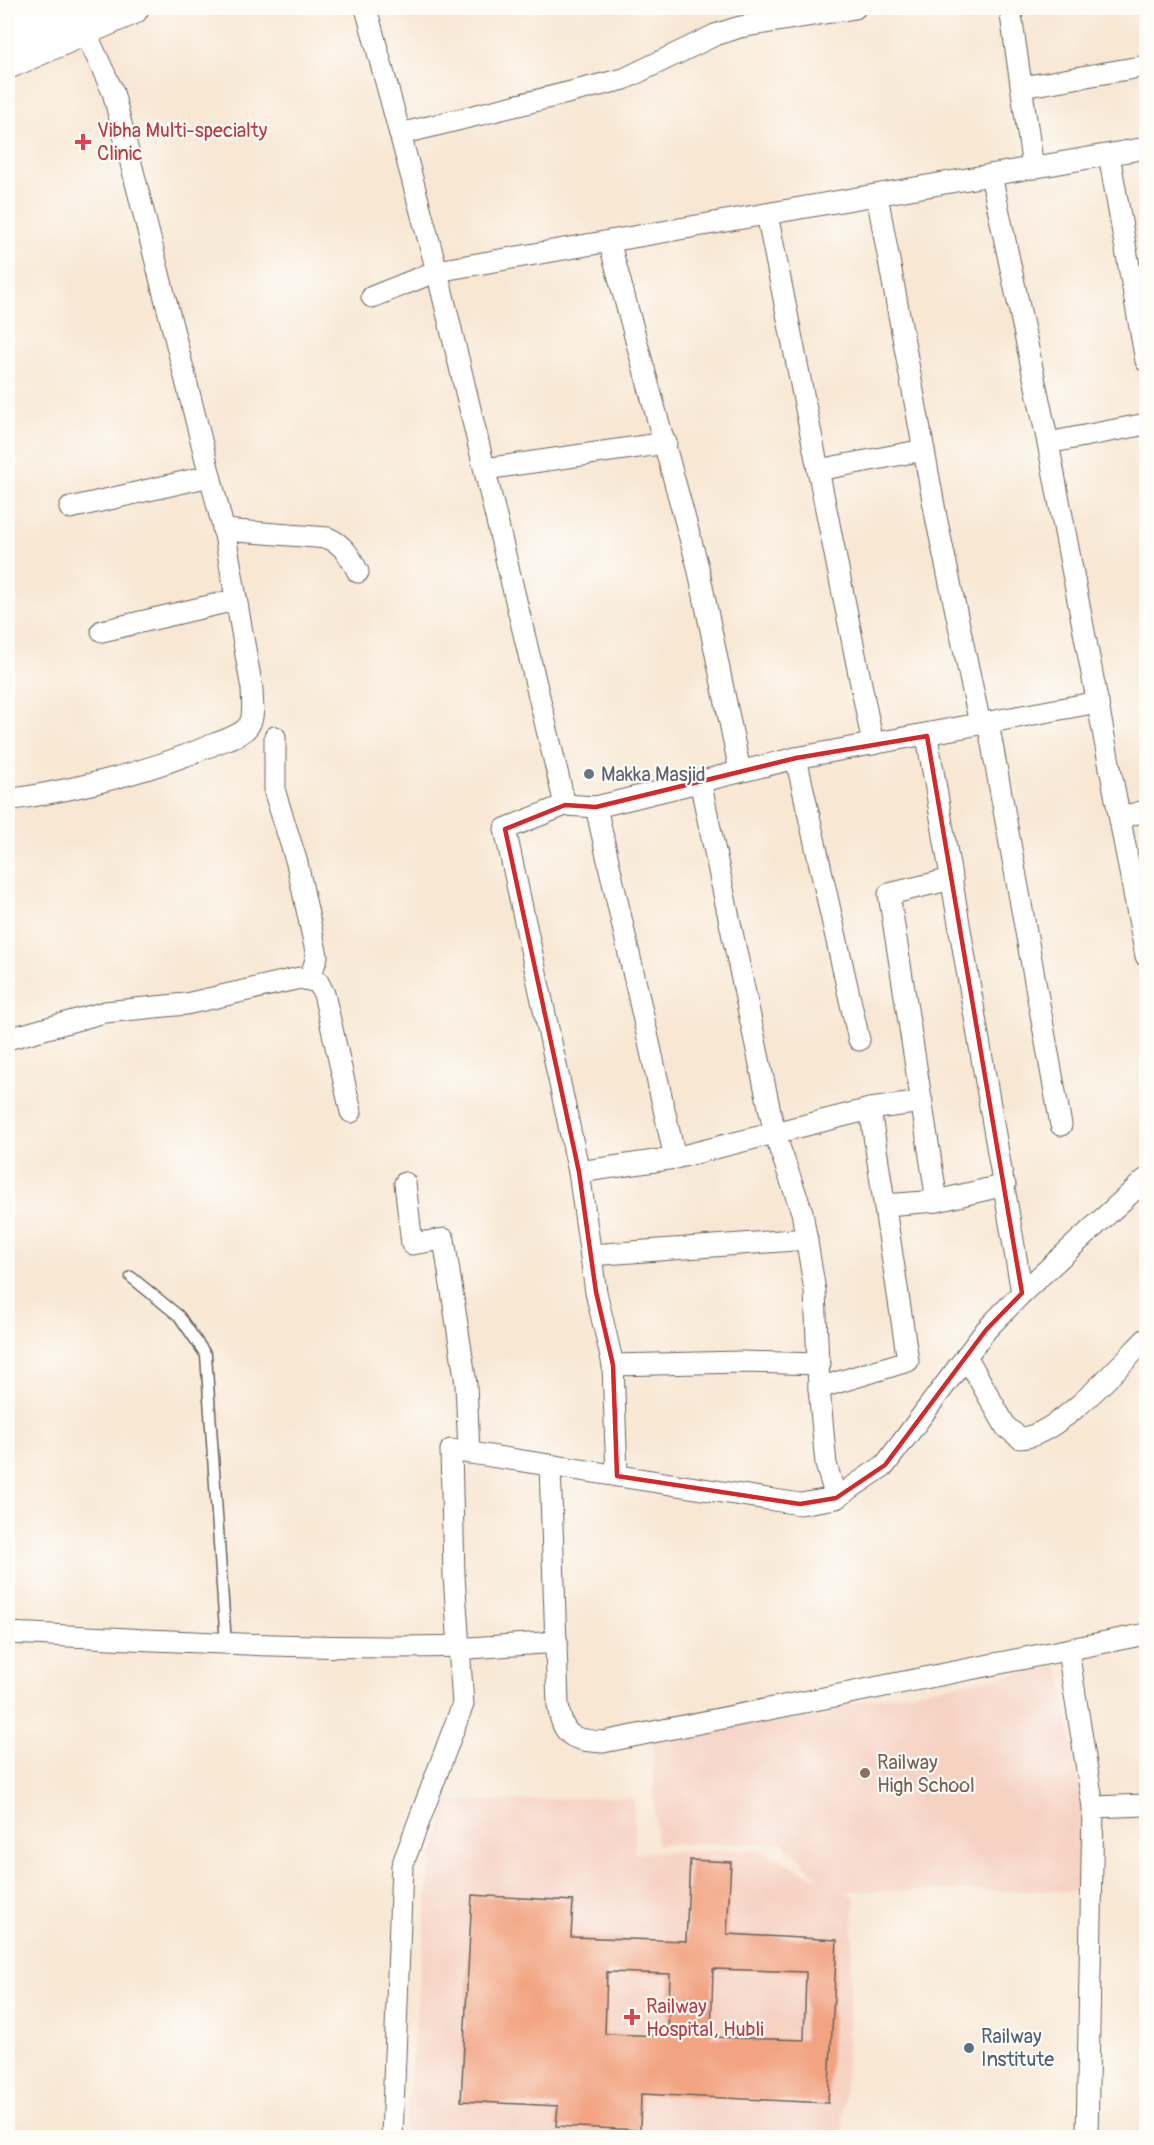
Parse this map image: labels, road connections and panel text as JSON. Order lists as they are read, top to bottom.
{
  "places": {
    "health": ["Vibha Multi-specialty Clinic", "Railway Hospital, Hubli"],
    "other": ["Makka Masjid", "Railway High School", "Railway Institute"]
  }
}
